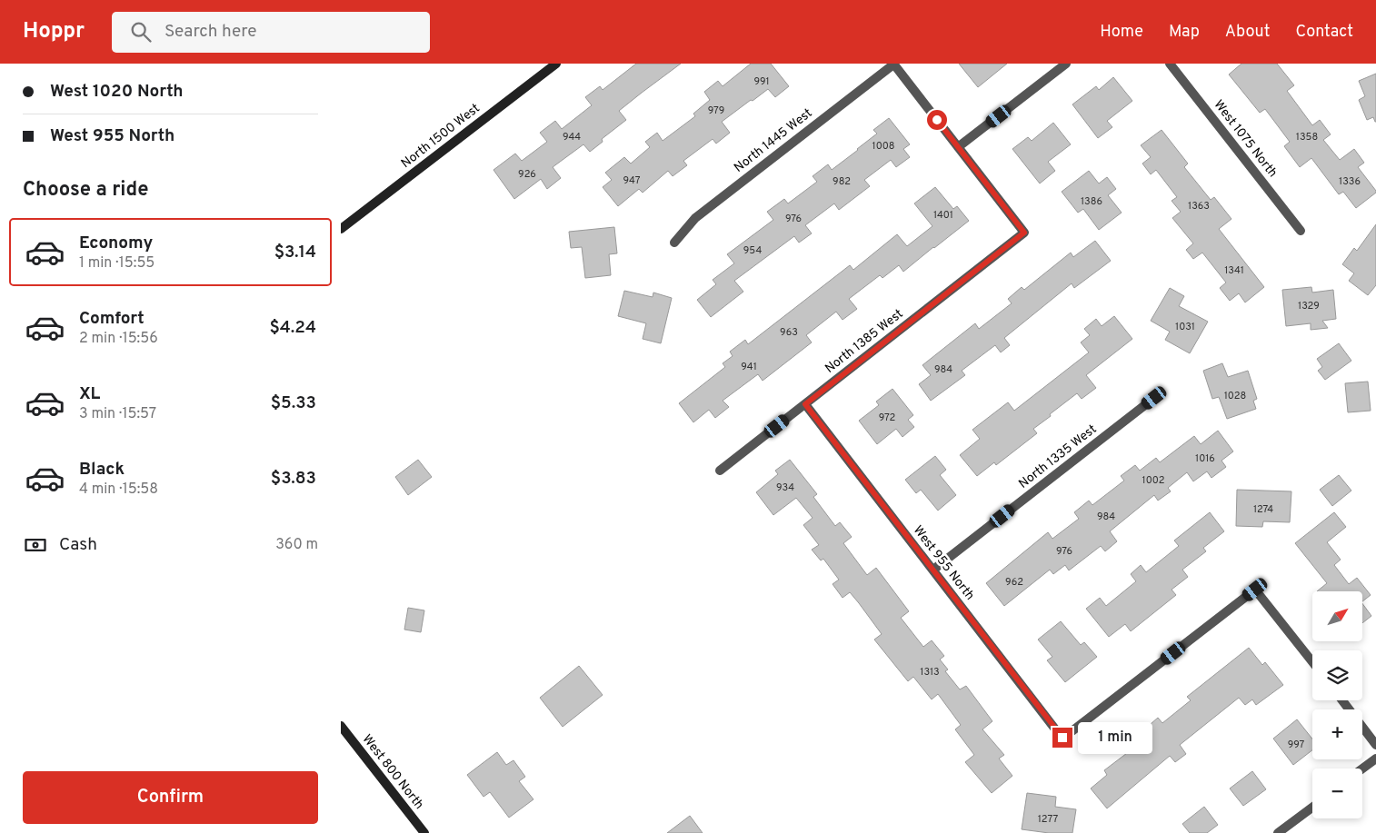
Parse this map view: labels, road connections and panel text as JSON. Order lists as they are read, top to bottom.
{
  "streets": {
    "street": [
      "North 1500 West",
      "West 1075 North",
      "North 1445 West",
      "North 1385 West",
      "North 1335 West",
      "West 955 North",
      "West 800 North"
    ]
  },
  "crossings": [
    ["North 1385 West", "West 955 North"],
    ["North 1335 West", "West 955 North"]
  ],
  "house_numbers": [
    "991",
    "979",
    "944",
    "1358",
    "1008",
    "926",
    "947",
    "982",
    "1336",
    "1386",
    "1363",
    "1401",
    "976",
    "954",
    "1341",
    "1329",
    "1031",
    "963",
    "941",
    "984",
    "1028",
    "972",
    "1016",
    "1002",
    "934",
    "1274",
    "984",
    "976",
    "962",
    "1313",
    "997",
    "1277"
  ],
  "north": "top right",
  "page": {
    "header": "Hoppr",
    "search": "Search here",
    "nav": [
      "Home",
      "Map",
      "About",
      "Contact"
    ],
    "banner": ["West 1020 North", "West 955 North"],
    "heading": "Choose a ride",
    "list": [
      {
        "name": "Economy",
        "note": "1 min · 15:55",
        "value": "$3.14"
      },
      {
        "name": "Comfort",
        "note": "2 min · 15:56",
        "value": "$4.24"
      },
      {
        "name": "XL",
        "note": "3 min · 15:57",
        "value": "$5.33"
      },
      {
        "name": "Black",
        "note": "4 min · 15:58",
        "value": "$3.83"
      }
    ],
    "pay": ["Cash", "360 m"],
    "map_buttons": ["+", "−"],
    "bubble": "1 min",
    "buttons": "Confirm"
  }
}
